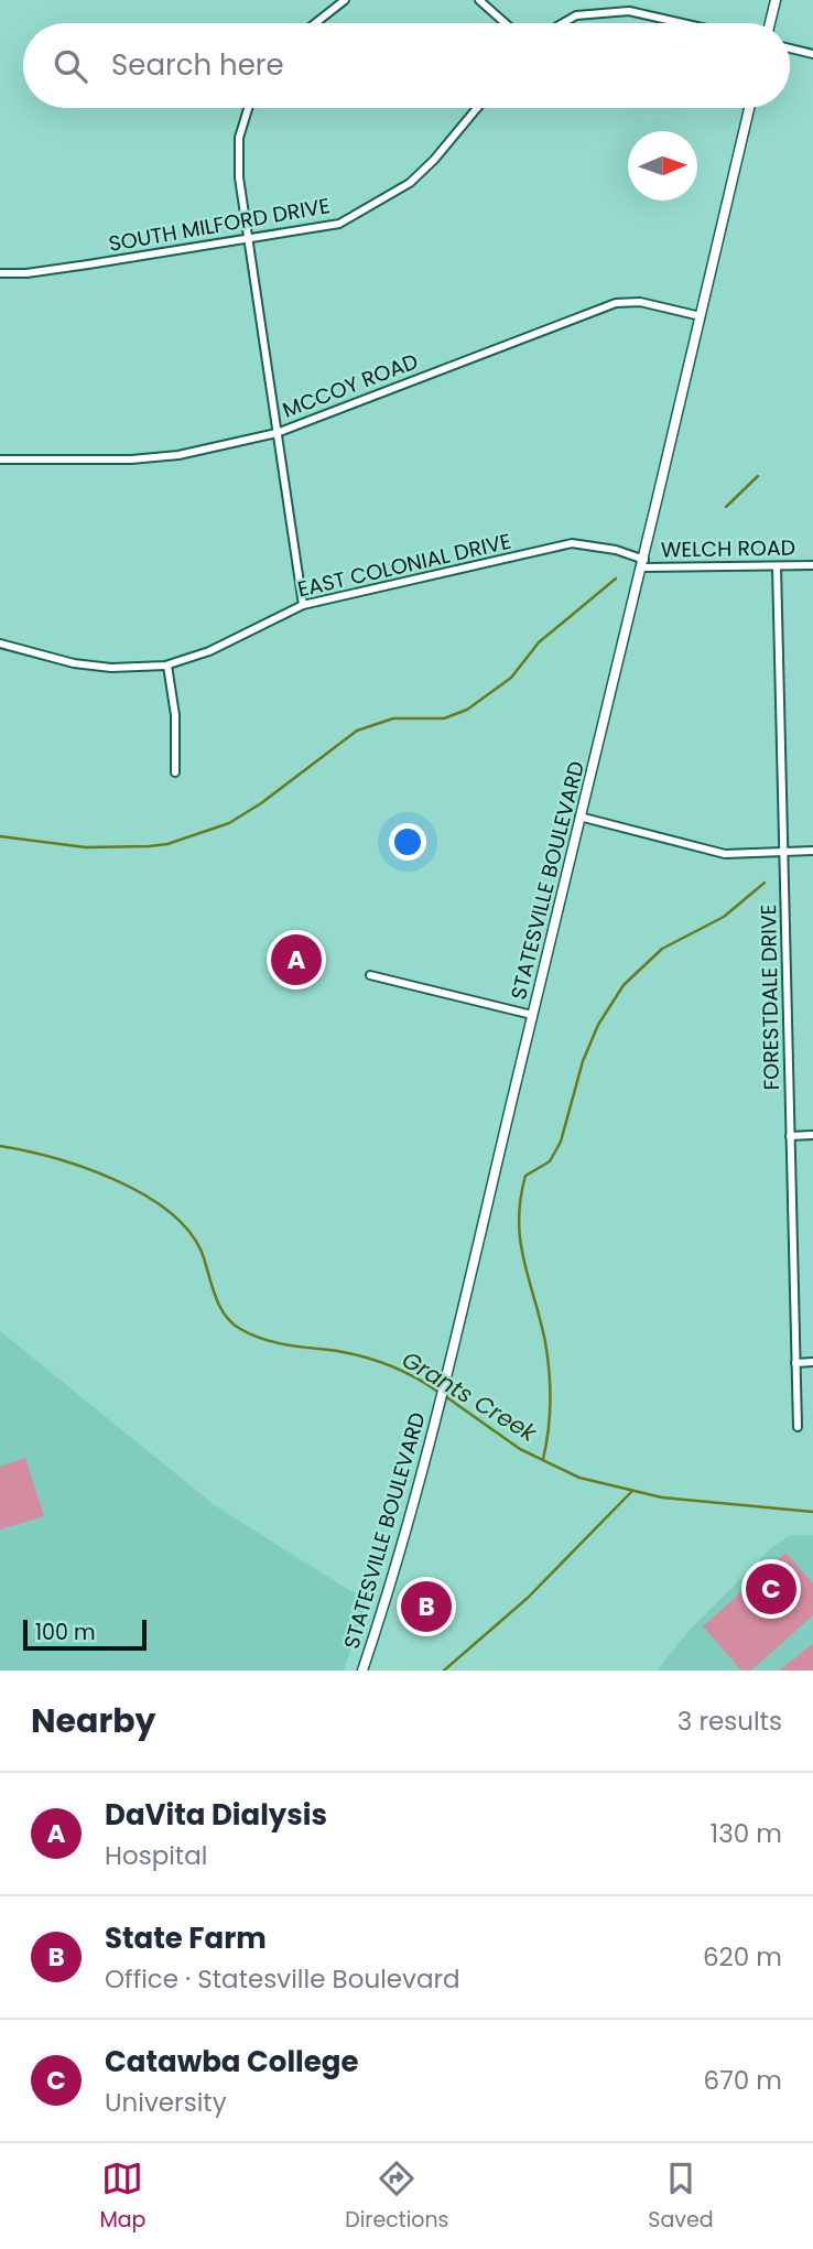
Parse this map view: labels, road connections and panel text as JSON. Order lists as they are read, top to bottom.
{
  "streets": {
    "main road": ["STATESVILLE BOULEVARD"],
    "street": [
      "SOUTH MILFORD DRIVE",
      "MCCOY ROAD",
      "WELCH ROAD",
      "EAST COLONIAL DRIVE",
      "FORESTDALE DRIVE"
    ]
  },
  "crossings": [
    ["MCCOY ROAD", "STATESVILLE BOULEVARD"],
    ["WELCH ROAD", "EAST COLONIAL DRIVE"],
    ["WELCH ROAD", "STATESVILLE BOULEVARD"],
    ["WELCH ROAD", "FORESTDALE DRIVE"],
    ["EAST COLONIAL DRIVE", "STATESVILLE BOULEVARD"]
  ],
  "water": ["Grants Creek"],
  "scale_bar": "100 m",
  "north": "right",
  "page": {
    "search": "Search here",
    "pins": ["A", "C", "B"],
    "scale": "100 m",
    "heading": ["Nearby", "3 results"],
    "list": [
      {
        "mark": "A",
        "name": "DaVita Dialysis",
        "note": "Hospital",
        "value": "130 m"
      },
      {
        "mark": "B",
        "name": "State Farm",
        "note": "Office · Statesville Boulevard",
        "value": "620 m"
      },
      {
        "mark": "C",
        "name": "Catawba College",
        "note": "University",
        "value": "670 m"
      }
    ],
    "nav": ["Map", "Directions", "Saved"]
  }
}
